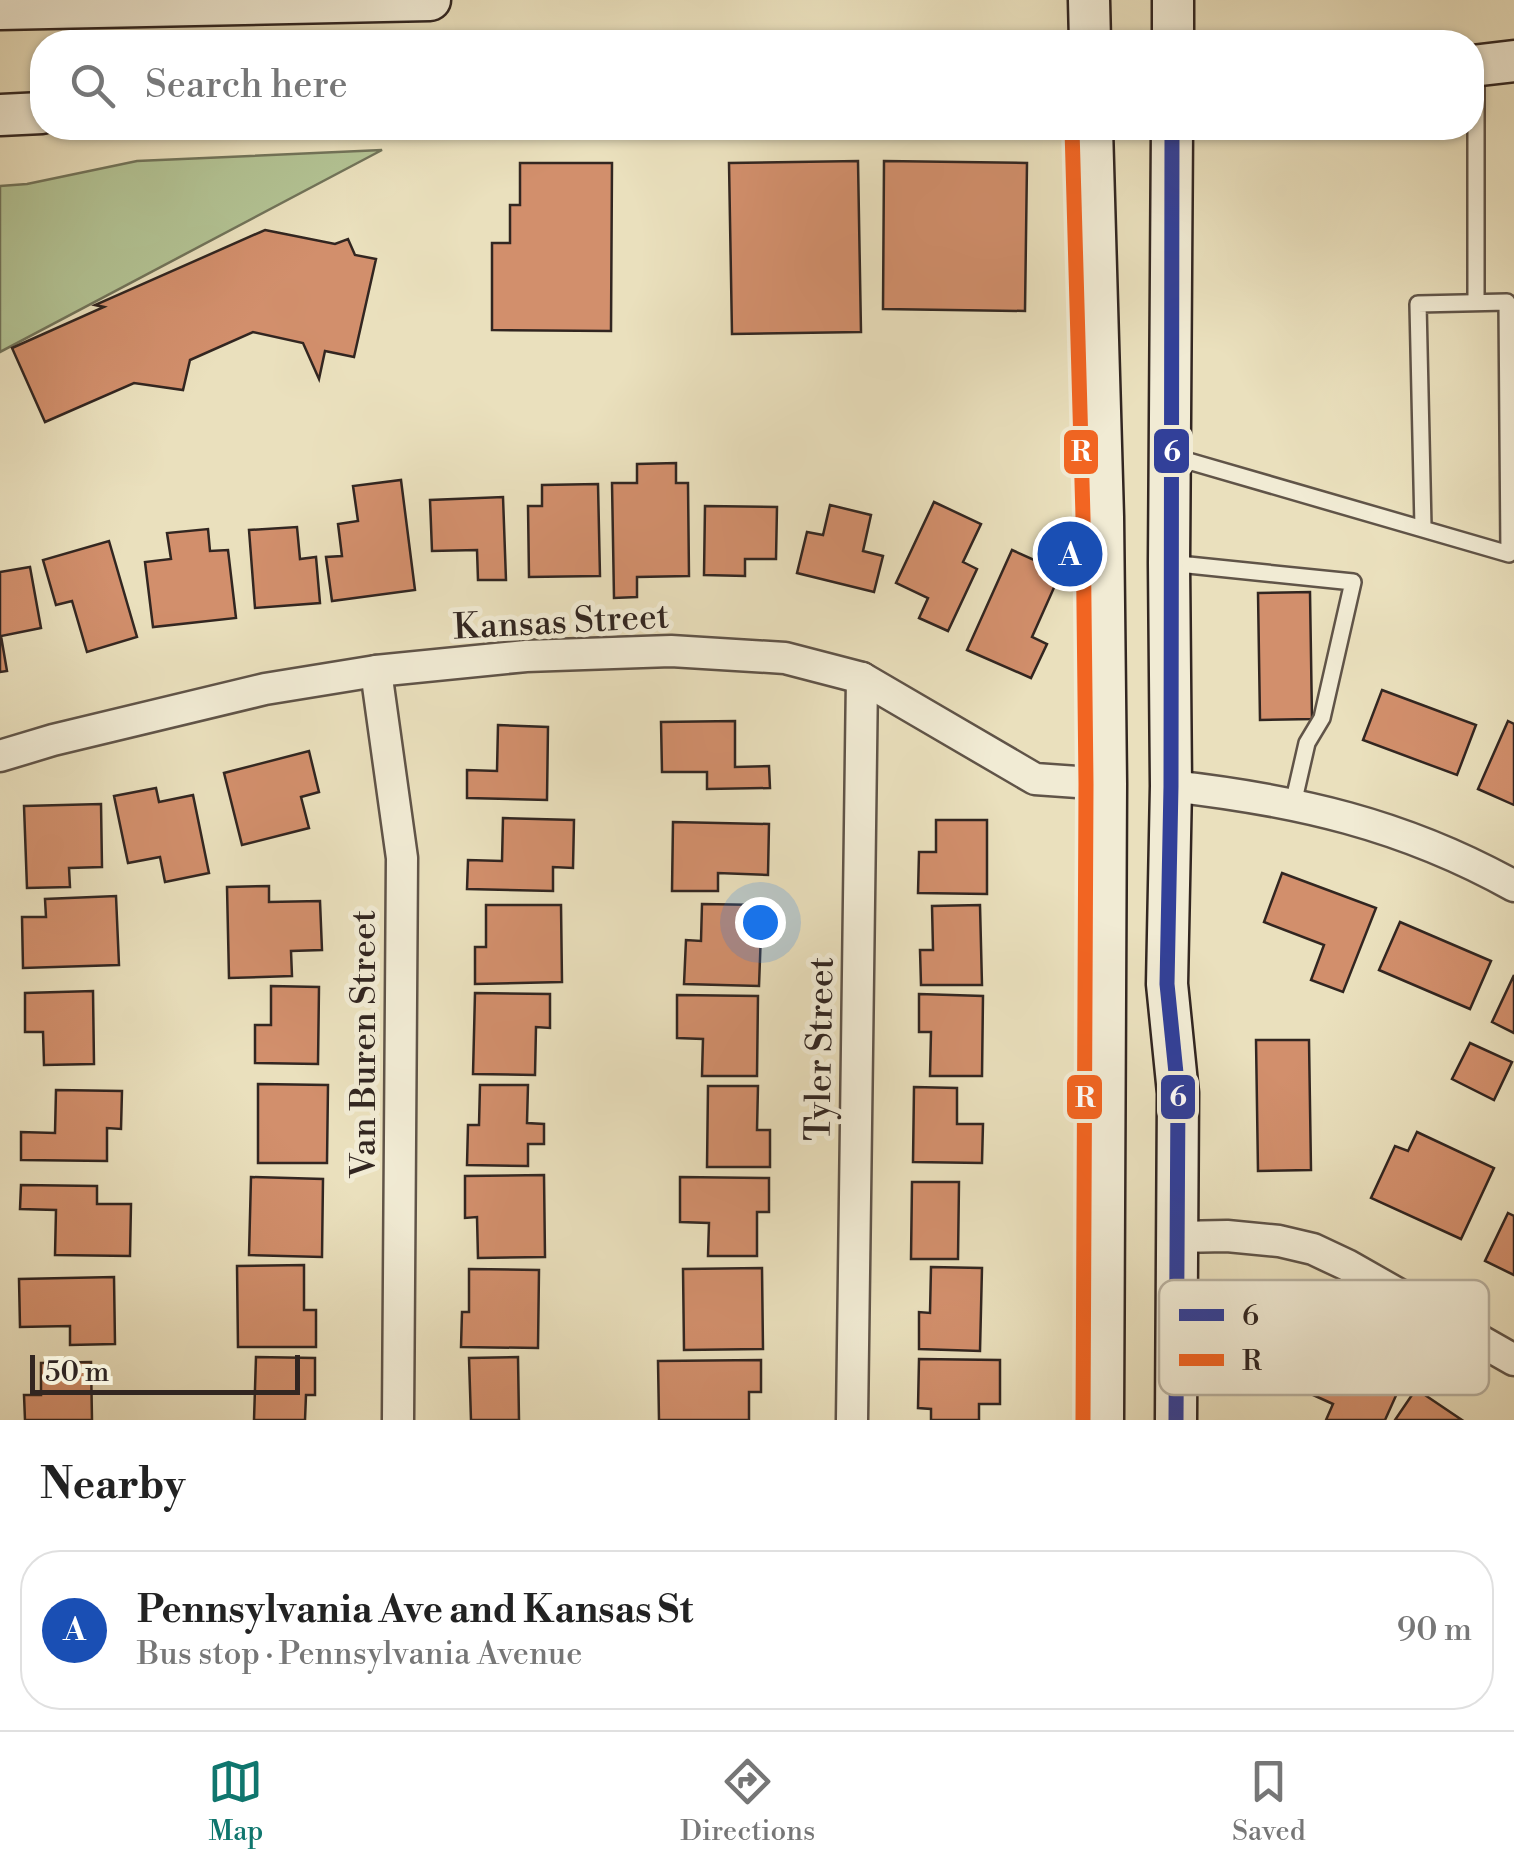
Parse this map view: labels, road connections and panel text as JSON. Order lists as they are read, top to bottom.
{
  "streets": {
    "street": ["Kansas Street", "Van Buren Street", "Tyler Street"]
  },
  "crossings": [
    ["Kansas Street", "Van Buren Street"],
    ["Kansas Street", "Tyler Street"]
  ],
  "lines": ["transit line 6", "transit line R"],
  "legend": ["6", "R"],
  "scale_bar": "50 m",
  "page": {
    "search": "Search here",
    "pins": "A",
    "scale": "50 m",
    "heading": "Nearby",
    "list": [
      {
        "mark": "A",
        "name": "Pennsylvania Ave and Kansas St",
        "note": "Bus stop · Pennsylvania Avenue",
        "value": "90 m"
      }
    ],
    "nav": ["Map", "Directions", "Saved"]
  }
}
